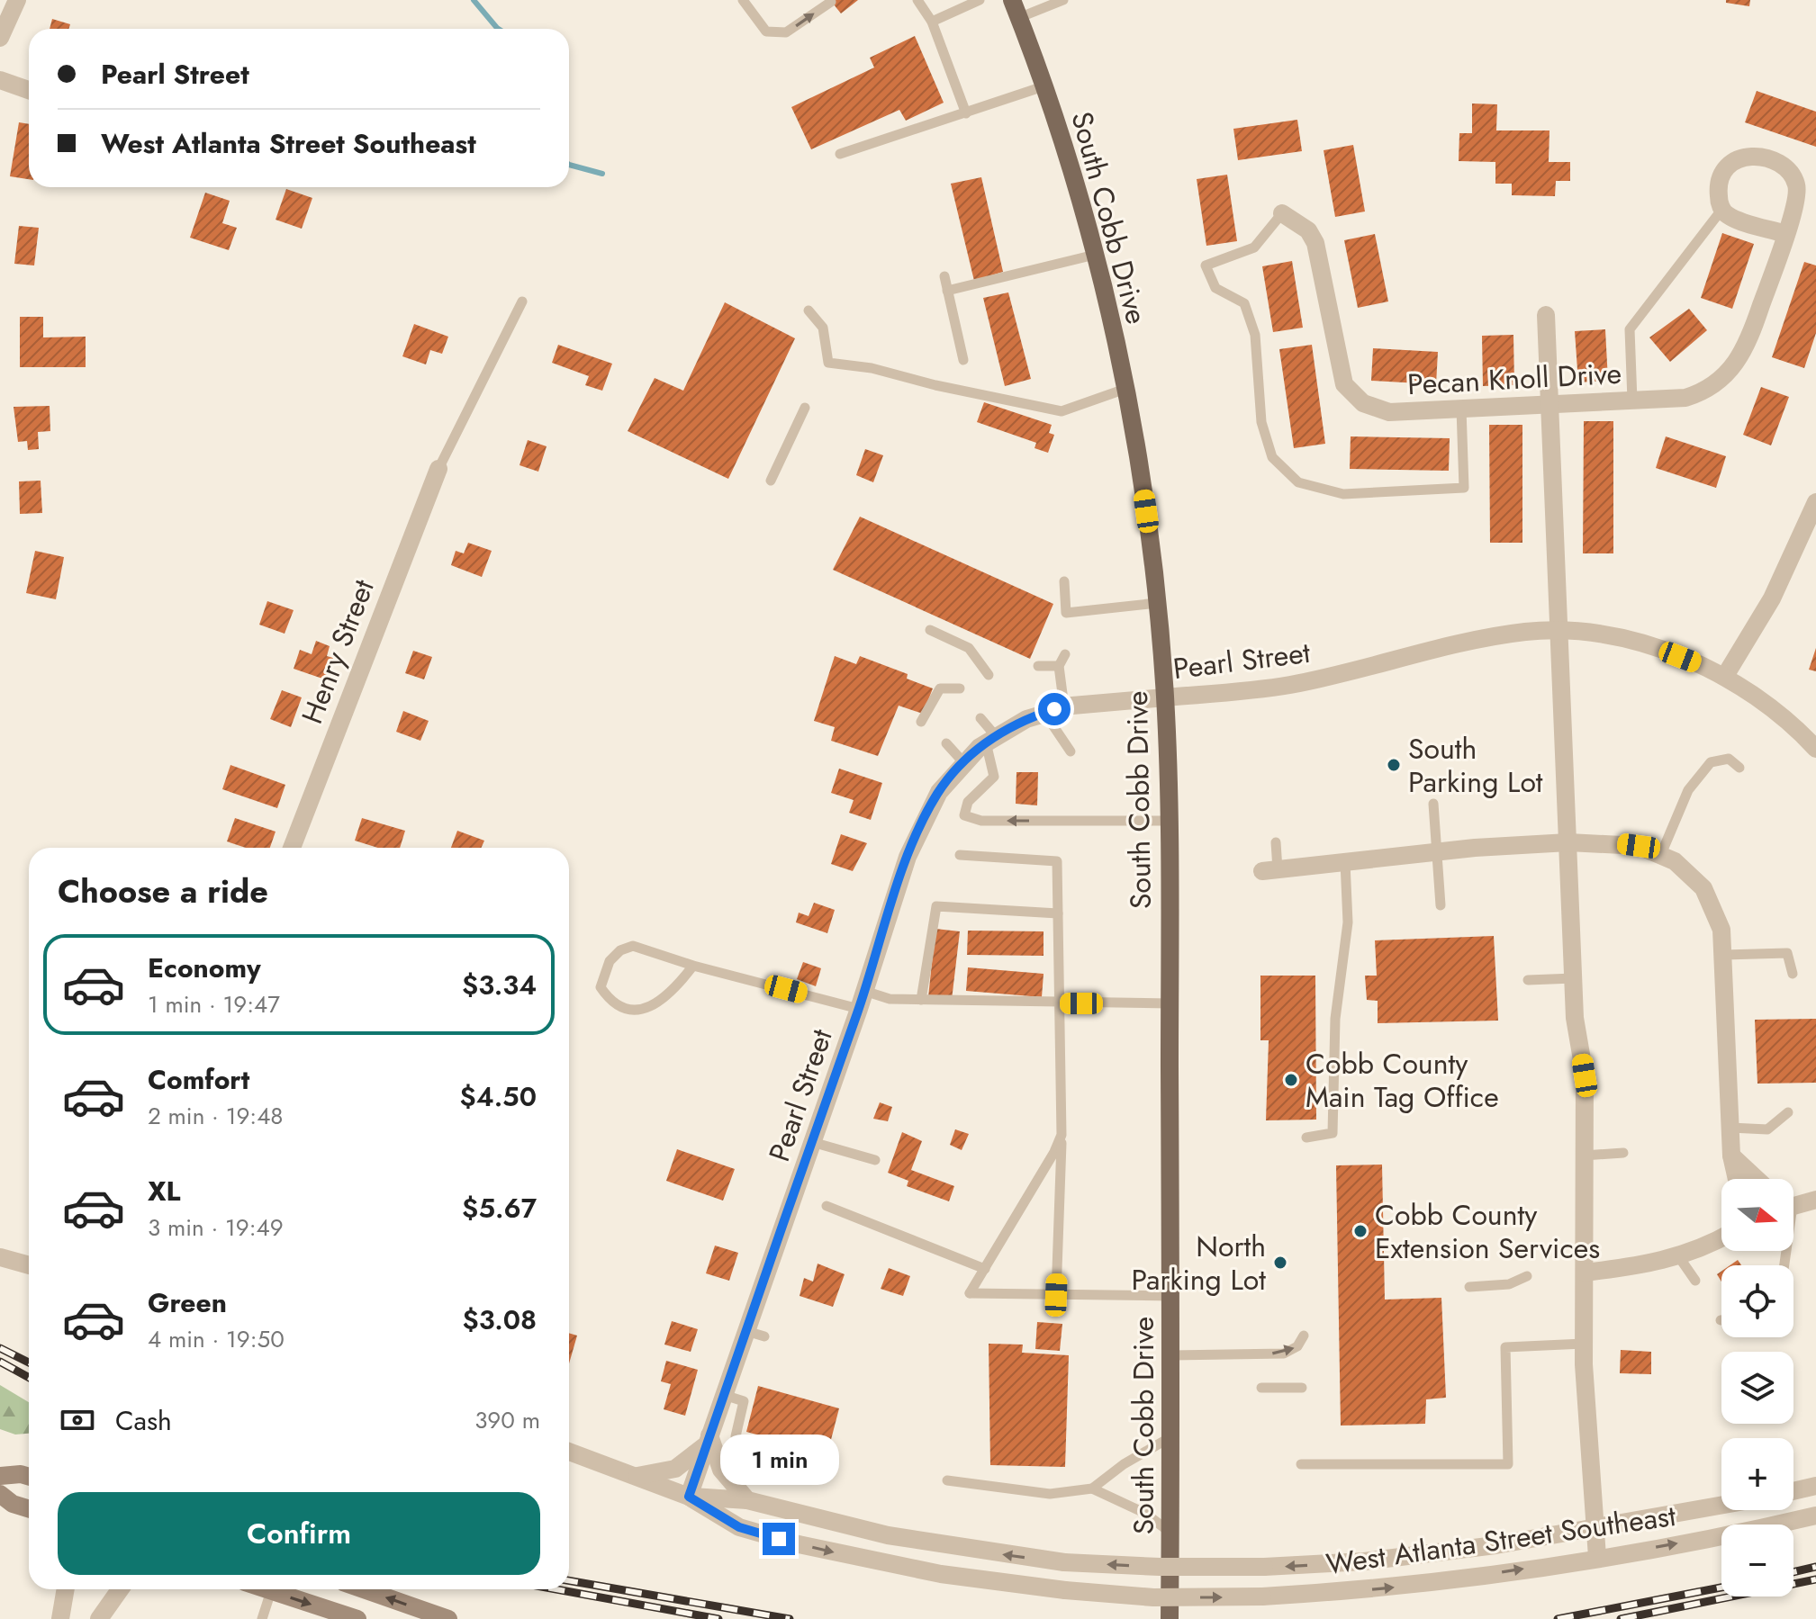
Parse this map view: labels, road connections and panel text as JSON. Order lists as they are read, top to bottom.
{
  "streets": {
    "main road": ["South Cobb Drive"],
    "street": [
      "Pecan Knoll Drive",
      "Henry Street",
      "Pearl Street",
      "West Atlanta Street Southeast"
    ]
  },
  "crossings": [
    ["South Cobb Drive", "Pearl Street"],
    ["Pearl Street", "West Atlanta Street Southeast"]
  ],
  "places": [
    "South Parking Lot",
    "Cobb County Main Tag Office",
    "Cobb County Extension Services",
    "North Parking Lot"
  ],
  "north": "right",
  "page": {
    "banner": ["Pearl Street", "West Atlanta Street Southeast"],
    "heading": "Choose a ride",
    "list": [
      {
        "name": "Economy",
        "note": "1 min · 19:47",
        "value": "$3.34"
      },
      {
        "name": "Comfort",
        "note": "2 min · 19:48",
        "value": "$4.50"
      },
      {
        "name": "XL",
        "note": "3 min · 19:49",
        "value": "$5.67"
      },
      {
        "name": "Green",
        "note": "4 min · 19:50",
        "value": "$3.08"
      }
    ],
    "map_buttons": ["+", "−"],
    "pay": ["Cash", "390 m"],
    "bubble": "1 min",
    "buttons": "Confirm"
  }
}
